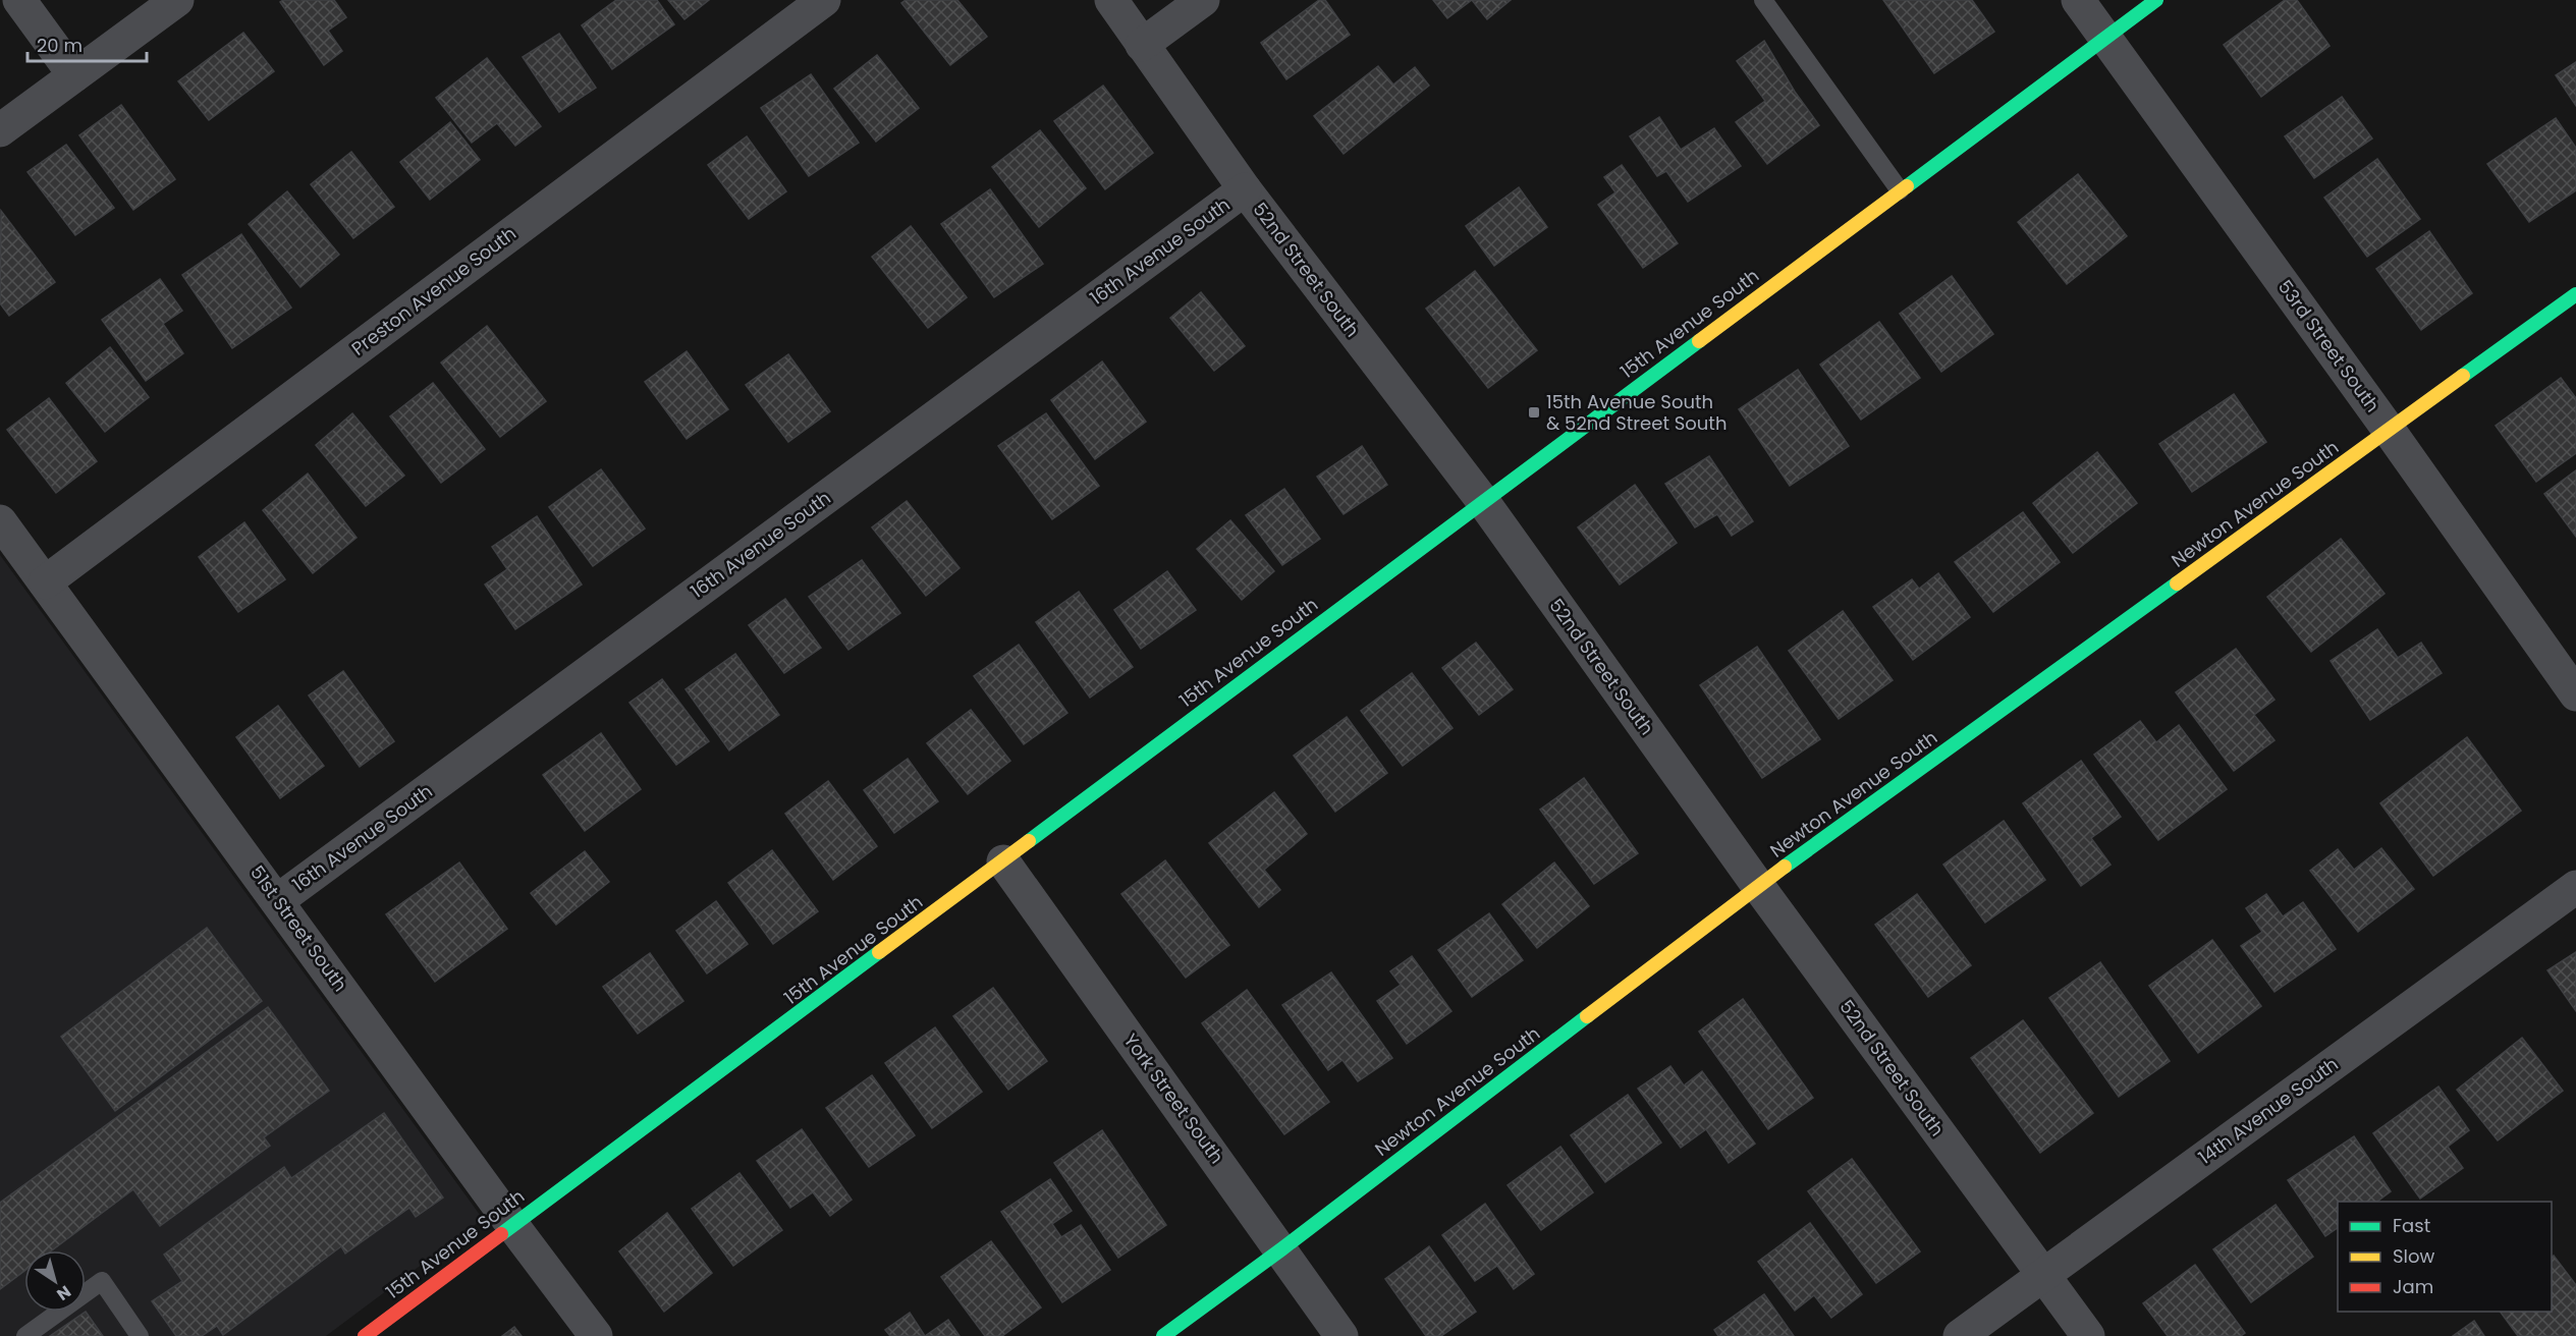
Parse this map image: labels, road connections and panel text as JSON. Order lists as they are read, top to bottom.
{
  "streets": {
    "street": [
      "16th Avenue South",
      "52nd Street South",
      "Preston Avenue South",
      "15th Avenue South",
      "53rd Street South",
      "Newton Avenue South",
      "51st Street South",
      "York Street South",
      "14th Avenue South"
    ]
  },
  "crossings": [
    ["16th Avenue South", "52nd Street South"],
    ["16th Avenue South", "51st Street South"],
    ["52nd Street South", "15th Avenue South"],
    ["52nd Street South", "Newton Avenue South"],
    ["52nd Street South", "14th Avenue South"],
    ["Preston Avenue South", "51st Street South"],
    ["15th Avenue South", "53rd Street South"],
    ["15th Avenue South", "51st Street South"],
    ["15th Avenue South", "York Street South"],
    ["53rd Street South", "Newton Avenue South"],
    ["Newton Avenue South", "York Street South"]
  ],
  "places": {
    "transit": ["15th Avenue South & 52nd Street South"]
  },
  "legend": ["Fast", "Slow", "Jam"],
  "scale_bar": "20 m",
  "north": "bottom right"
}
